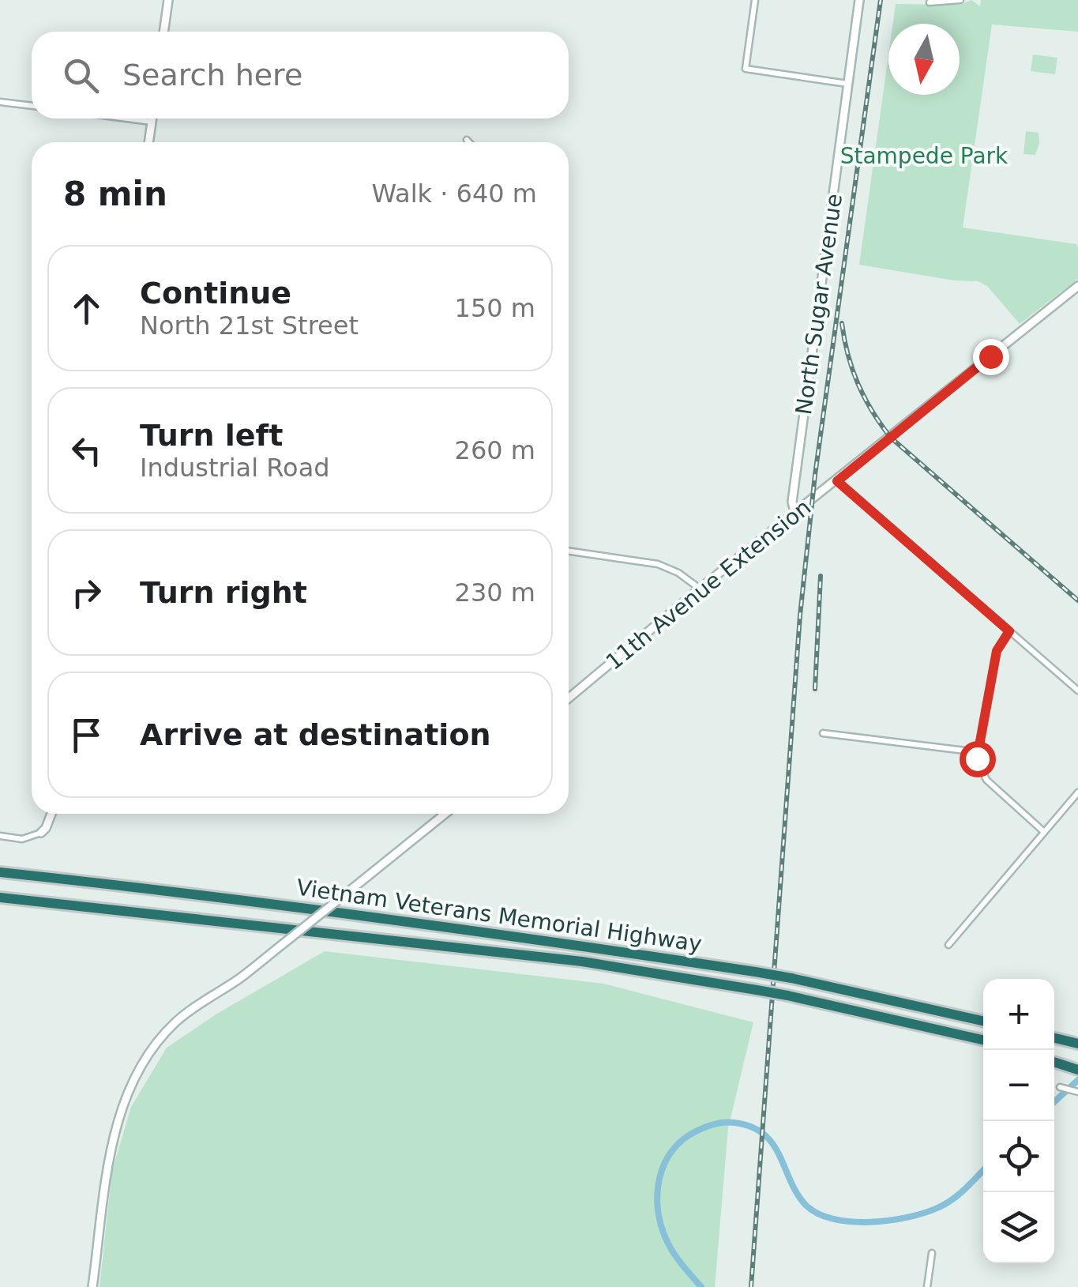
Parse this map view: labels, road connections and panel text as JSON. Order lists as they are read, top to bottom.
{
  "streets": {
    "highway": ["Vietnam Veterans Memorial Highway"],
    "street": ["North Sugar Avenue", "11th Avenue Extension"]
  },
  "crossings": [
    ["North Sugar Avenue", "11th Avenue Extension"]
  ],
  "parks": ["Stampede Park"],
  "north": "bottom",
  "page": {
    "search": "Search here",
    "heading": ["8 min", "Walk · 640 m"],
    "list": [
      ["Continue", "North 21st Street", "150 m"],
      ["Turn left", "Industrial Road", "260 m"],
      ["Turn right", "230 m"],
      "Arrive at destination"
    ],
    "map_buttons": ["+", "−"]
  }
}
